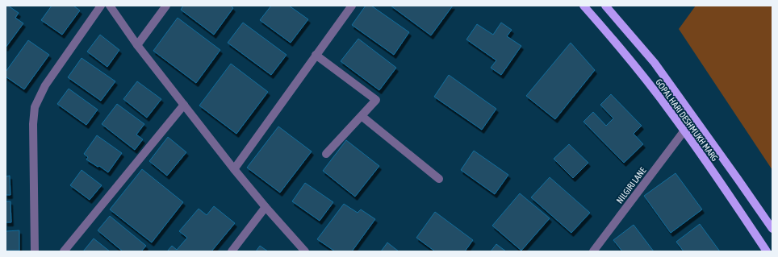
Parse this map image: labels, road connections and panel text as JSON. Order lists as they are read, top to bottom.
{
  "streets": {
    "main road": ["GOPAL HARI DESHMUKH MARG"],
    "street": ["NILGIRI LANE"]
  },
  "crossings": [
    ["GOPAL HARI DESHMUKH MARG", "NILGIRI LANE"]
  ]
}
